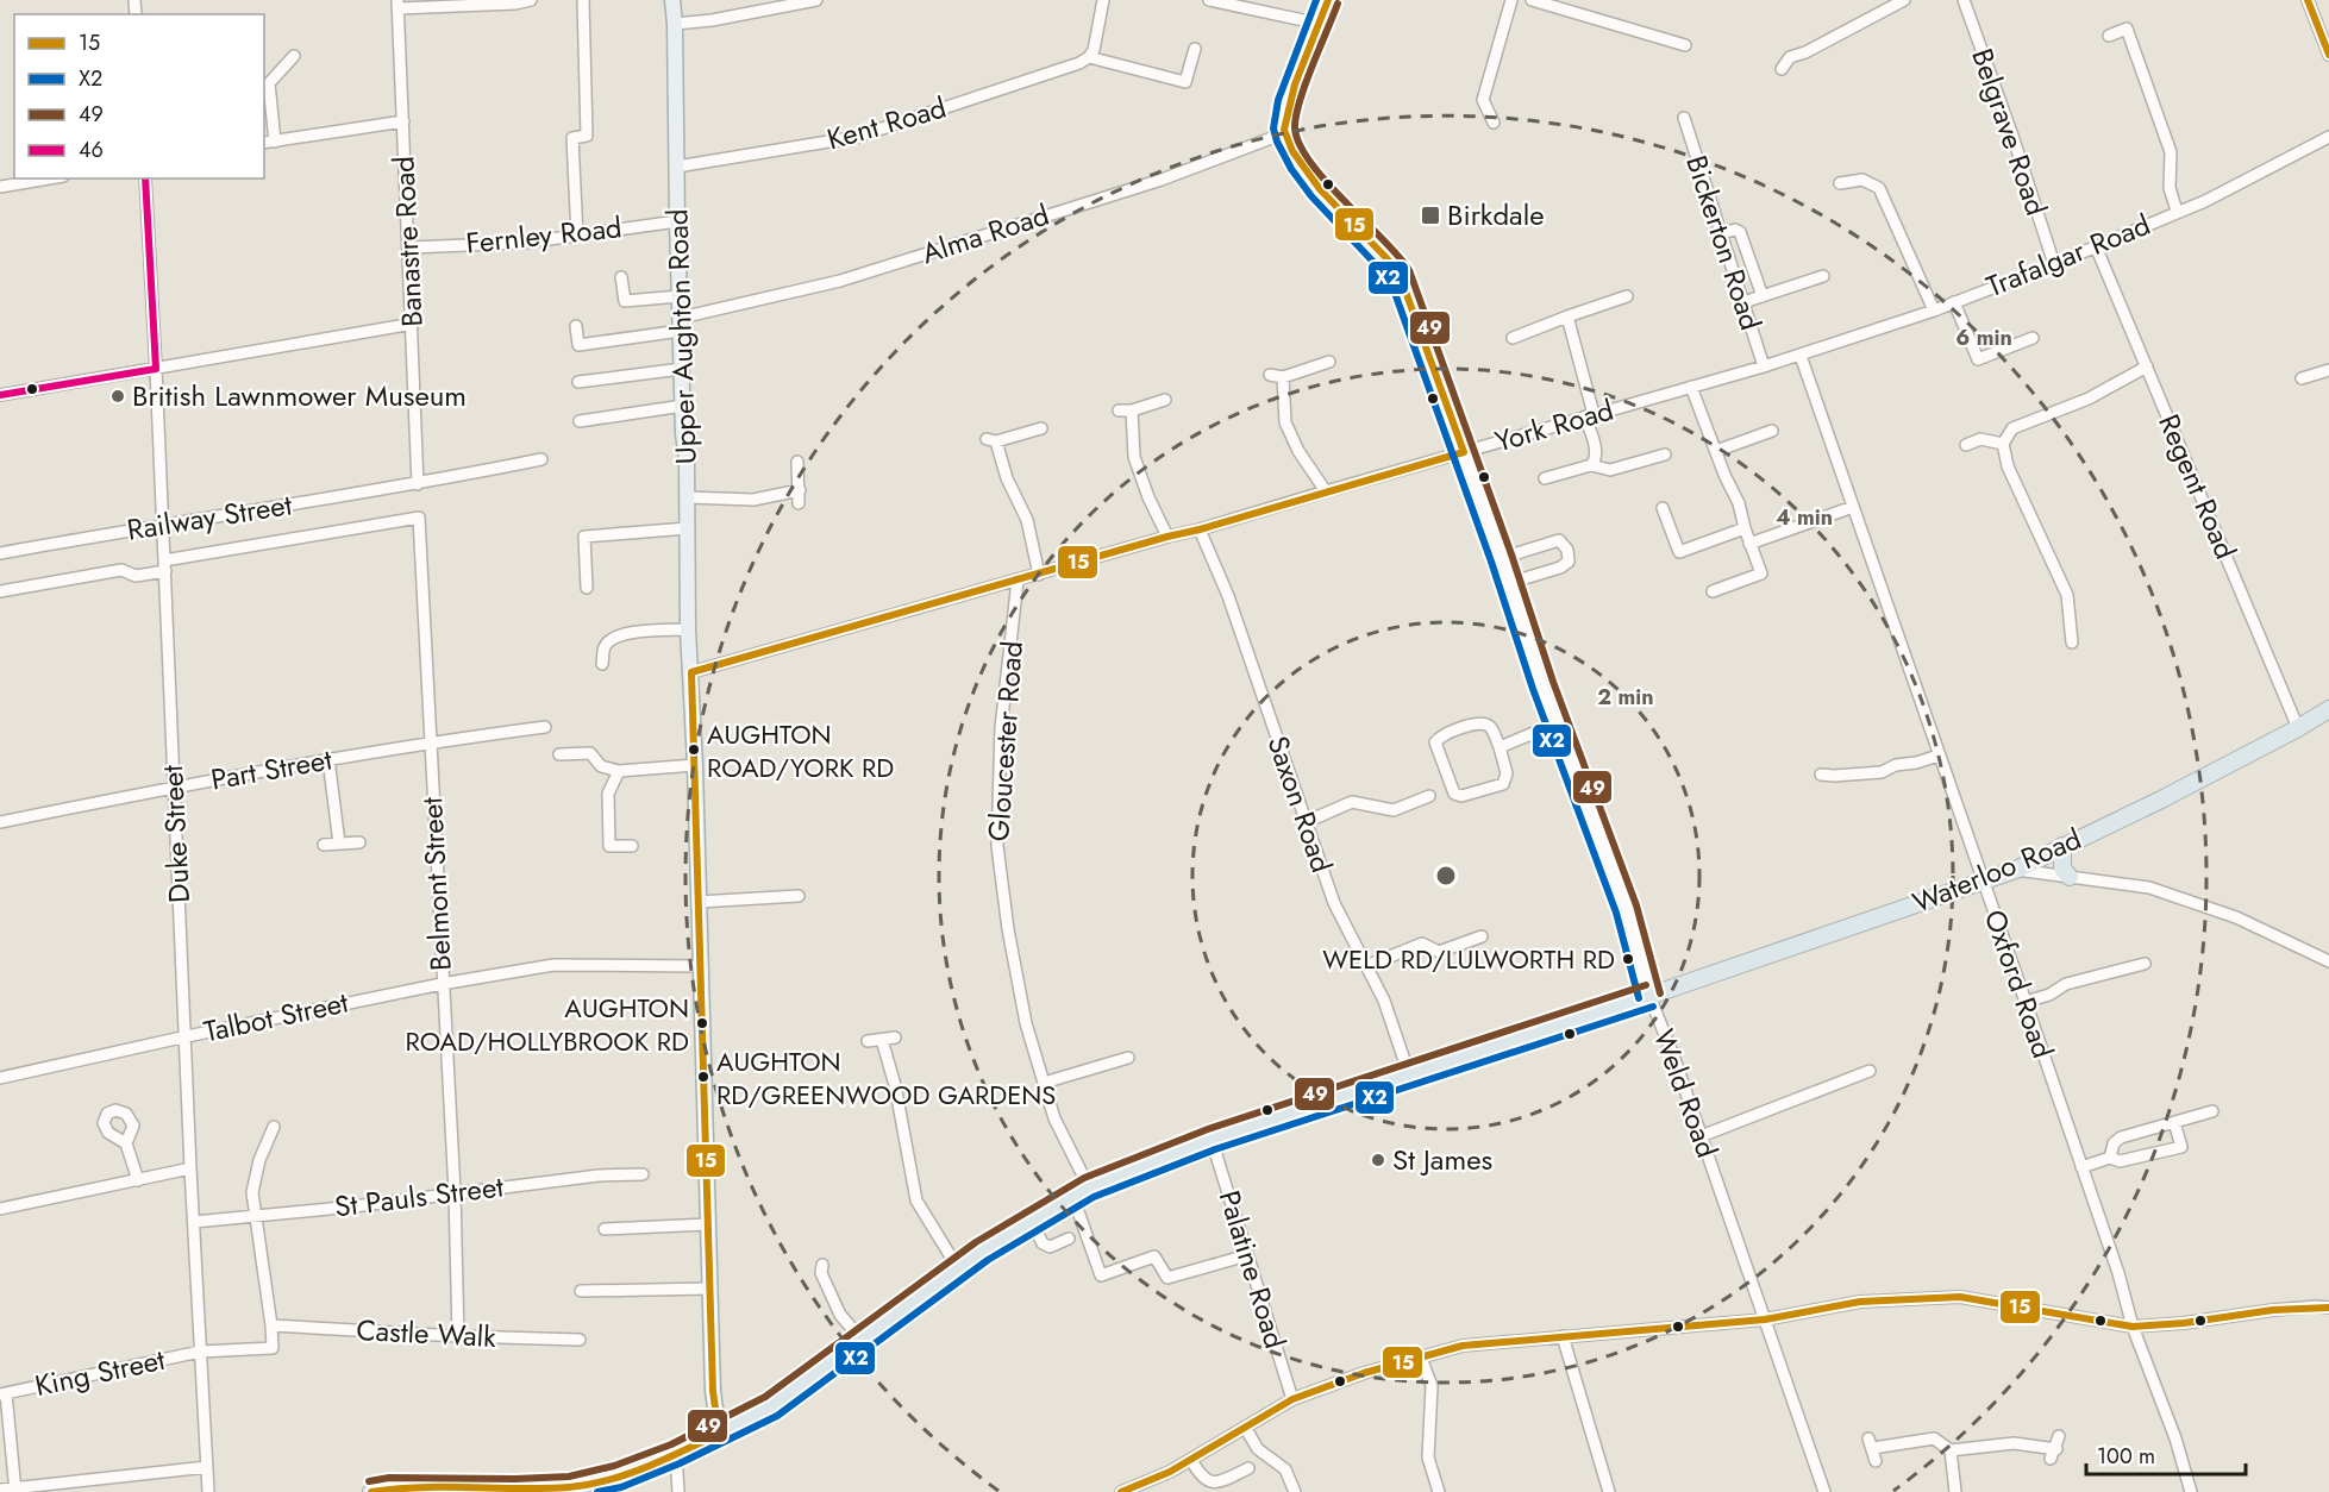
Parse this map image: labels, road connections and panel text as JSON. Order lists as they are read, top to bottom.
{
  "streets": {
    "highway": ["Waterloo Road"],
    "main road": ["Upper Aughton Road"],
    "street": [
      "Kent Road",
      "Belgrave Road",
      "Alma Road",
      "Fernley Road",
      "Banastre Road",
      "Bickerton Road",
      "Trafalgar Road",
      "York Road",
      "Regent Road",
      "Railway Street",
      "Gloucester Road",
      "Part Street",
      "Saxon Road",
      "Duke Street",
      "Belmont Street",
      "Oxford Road",
      "Talbot Street",
      "Weld Road",
      "St Pauls Street",
      "Palatine Road",
      "Castle Walk",
      "King Street"
    ]
  },
  "crossings": [
    ["Kent Road", "Upper Aughton Road"],
    ["Belgrave Road", "Trafalgar Road"],
    ["Alma Road", "Upper Aughton Road"],
    ["Alma Road", "Weld Road"],
    ["Fernley Road", "Banastre Road"],
    ["Fernley Road", "Upper Aughton Road"],
    ["Banastre Road", "Railway Street"],
    ["Bickerton Road", "York Road"],
    ["Trafalgar Road", "York Road"],
    ["Trafalgar Road", "Regent Road"],
    ["Trafalgar Road", "Oxford Road"],
    ["Upper Aughton Road", "York Road"],
    ["Upper Aughton Road", "Waterloo Road"],
    ["Upper Aughton Road", "Talbot Street"],
    ["York Road", "Gloucester Road"],
    ["York Road", "Saxon Road"],
    ["York Road", "Oxford Road"],
    ["York Road", "Weld Road"],
    ["Regent Road", "Waterloo Road"],
    ["Railway Street", "Duke Street"],
    ["Gloucester Road", "Waterloo Road"],
    ["Part Street", "Duke Street"],
    ["Part Street", "Belmont Street"],
    ["Saxon Road", "Waterloo Road"],
    ["Duke Street", "Belmont Street"],
    ["Duke Street", "Talbot Street"],
    ["Duke Street", "St Pauls Street"],
    ["Duke Street", "King Street"],
    ["Waterloo Road", "Oxford Road"],
    ["Waterloo Road", "Weld Road"],
    ["Waterloo Road", "Palatine Road"],
    ["Belmont Street", "Talbot Street"],
    ["Belmont Street", "St Pauls Street"],
    ["Belmont Street", "Castle Walk"],
    ["Castle Walk", "King Street"]
  ],
  "places": {
    "transit": ["Birkdale"],
    "other": [
      "British Lawnmower Museum",
      "AUGHTON ROAD/YORK RD",
      "WELD RD/LULWORTH RD",
      "AUGHTON ROAD/HOLLYBROOK RD",
      "AUGHTON RD/GREENWOOD GARDENS",
      "St James"
    ]
  },
  "lines": [
    "transit line 15",
    "transit line X2",
    "transit line 49",
    "transit line 46"
  ],
  "legend": [
    "15",
    "X2",
    "49",
    "46"
  ],
  "scale_bar": "100 m",
  "rings": ["6 min", "4 min", "2 min"]
}
